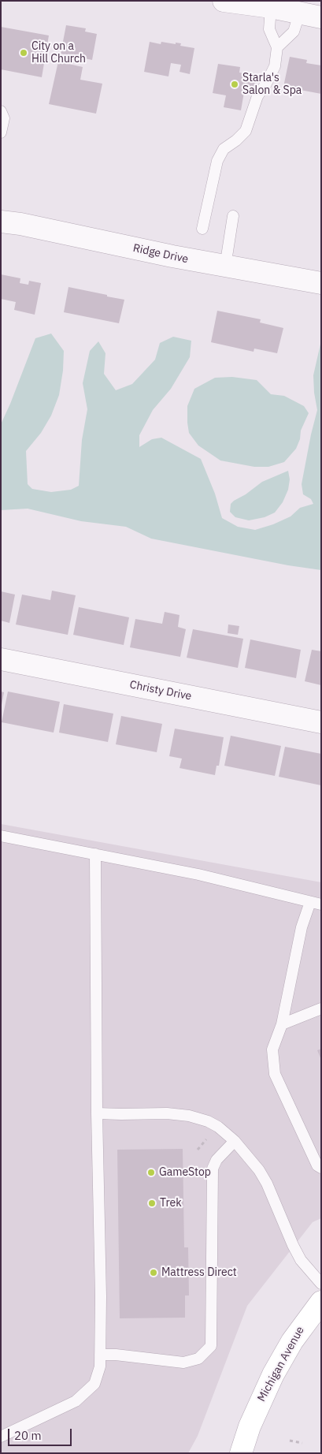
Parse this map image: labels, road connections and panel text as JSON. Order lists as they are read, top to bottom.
{
  "streets": {
    "street": ["Ridge Drive", "Christy Drive", "Michigan Avenue"]
  },
  "places": [
    "City on a Hill Church",
    "Starla's Salon & Spa",
    "GameStop",
    "Trek",
    "Mattress Direct"
  ],
  "scale_bar": "20 m"
}
